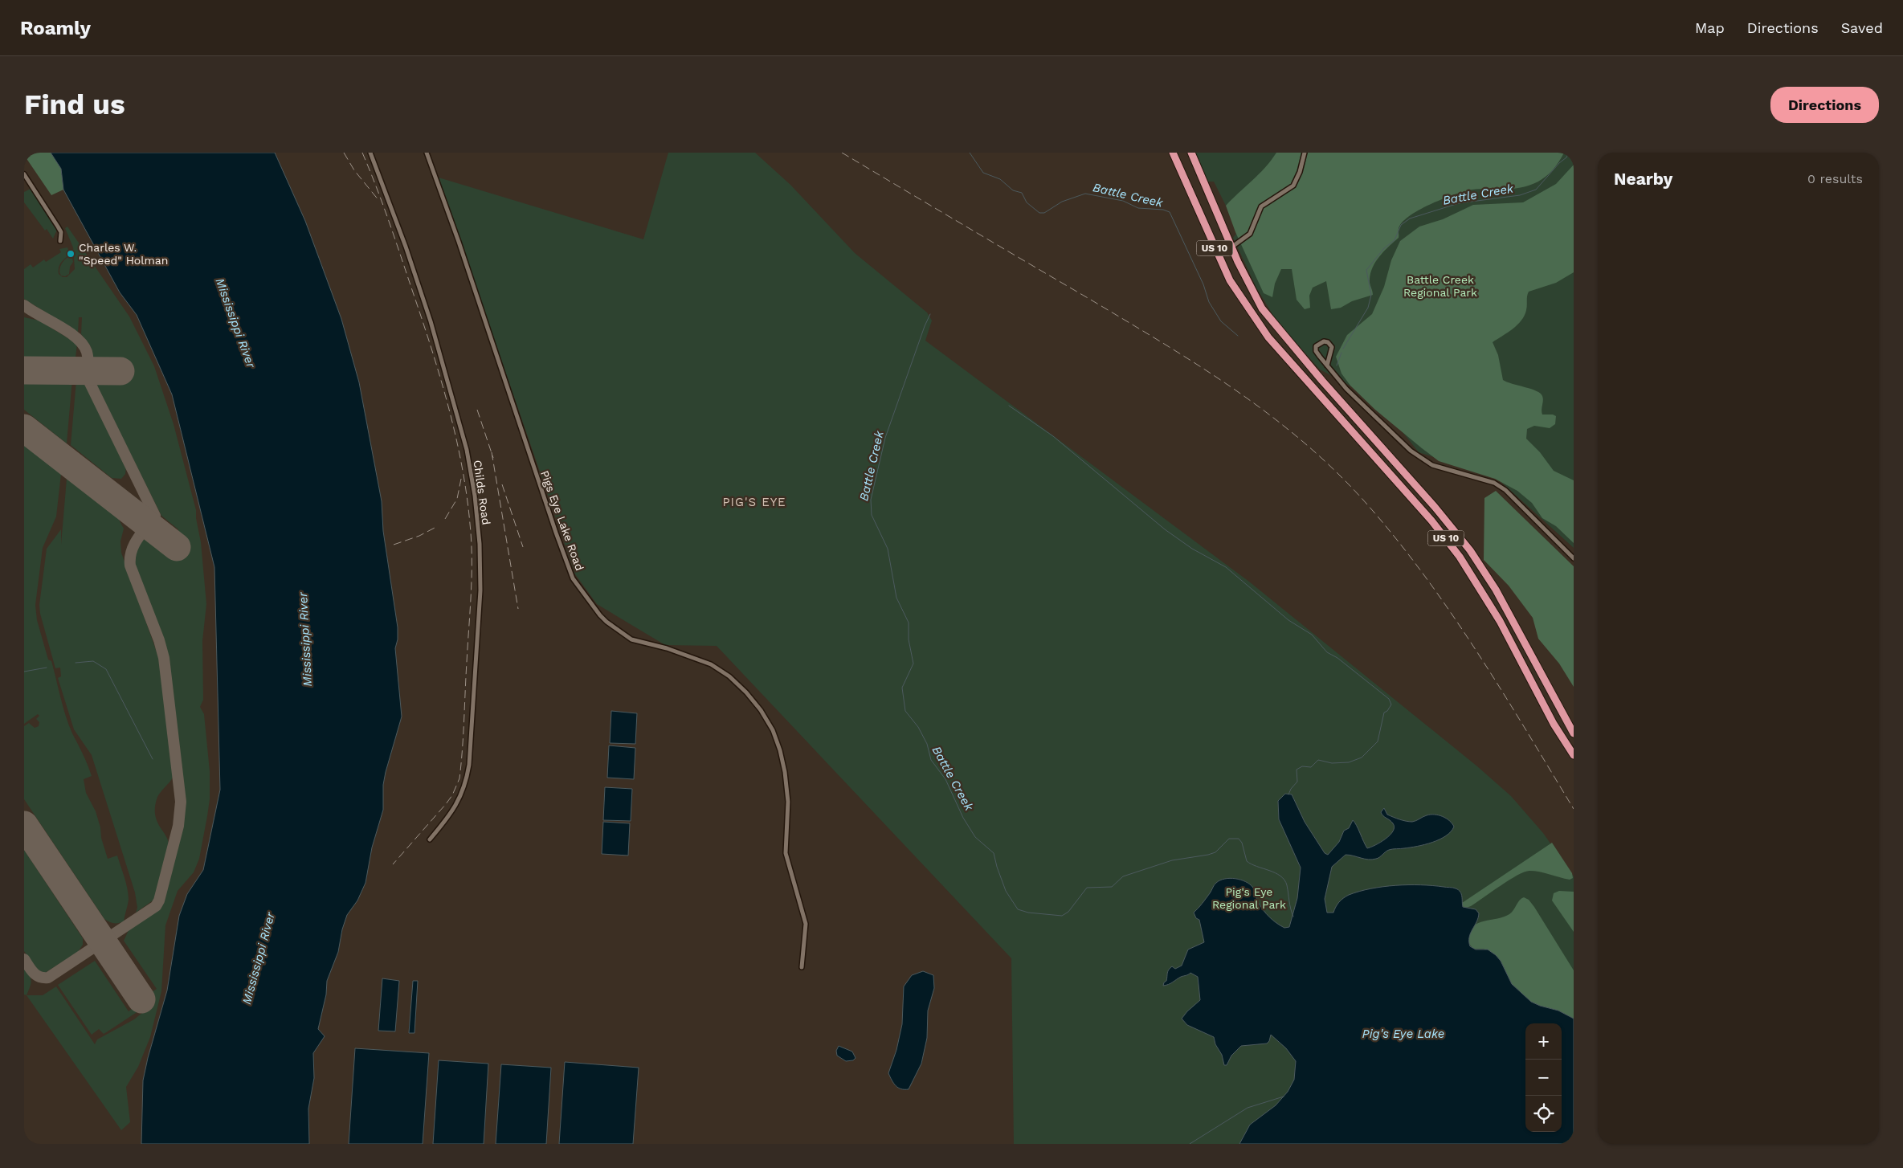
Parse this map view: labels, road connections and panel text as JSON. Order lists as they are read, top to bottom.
{
  "streets": {
    "highway": ["US 10"],
    "street": ["Childs Road", "Pigs Eye Lake Road"]
  },
  "districts": ["PIG'S EYE"],
  "water": ["Battle Creek", "Mississippi River", "Pig's Eye Lake"],
  "parks": ["Battle Creek Regional Park", "Pig's Eye Regional Park"],
  "places": ["Charles W. \"Speed\" Holman"],
  "page": {
    "header": "Roamly",
    "nav": ["Map", "Directions", "Saved"],
    "buttons": "Directions",
    "title": "Find us",
    "heading": ["Nearby", "0 results"],
    "map_buttons": ["+", "−"]
  }
}
